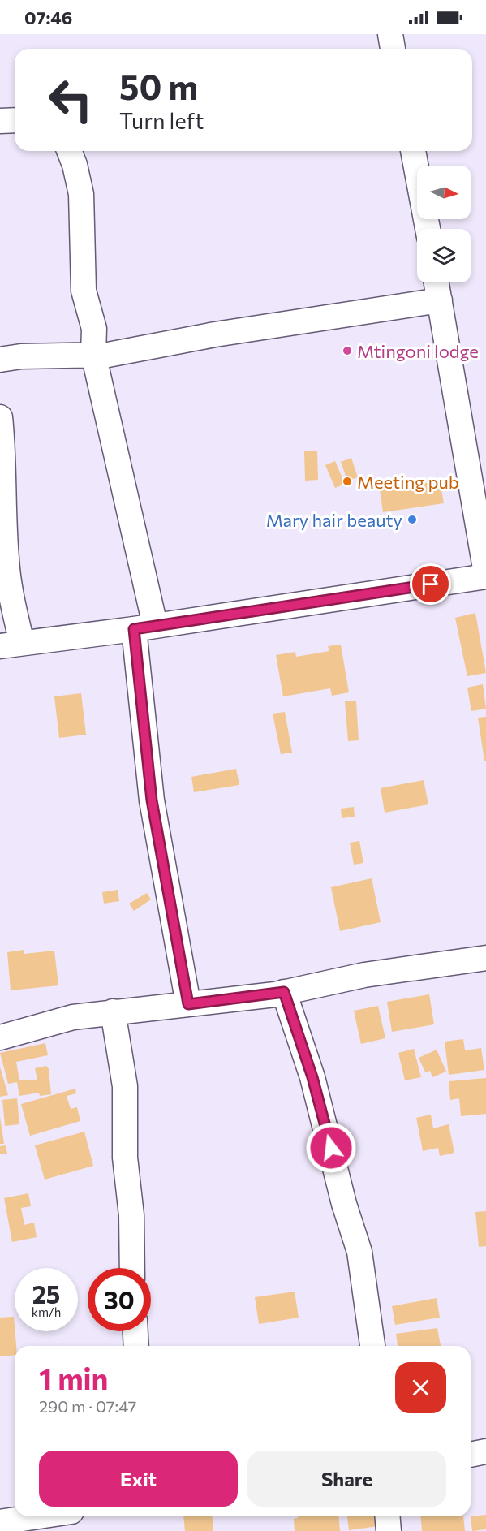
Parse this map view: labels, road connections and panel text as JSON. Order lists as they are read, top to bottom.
{
  "places": ["Mtingoni lodge", "Meeting pub", "Mary hair beauty"],
  "north": "right",
  "page": {
    "status": "07:46",
    "turn": ["50 m", "Turn left"],
    "speed": "25 km/h",
    "limit": "30",
    "heading": ["1 min", "290 m · 07:47"],
    "buttons": ["Exit", "Share"]
  }
}
